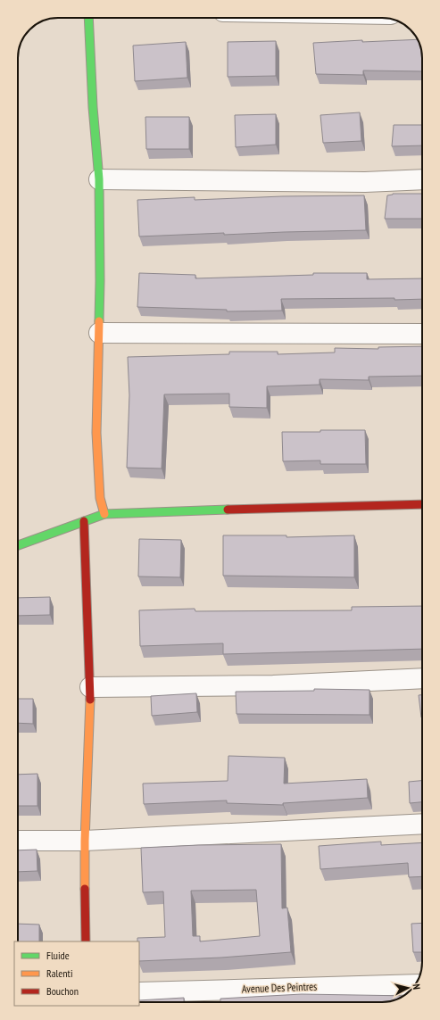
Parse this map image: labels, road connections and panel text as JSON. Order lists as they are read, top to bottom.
{
  "streets": {
    "street": ["Avenue Des Peintres"]
  },
  "legend": ["Fluide", "Ralenti", "Bouchon"],
  "north": "right"
}
